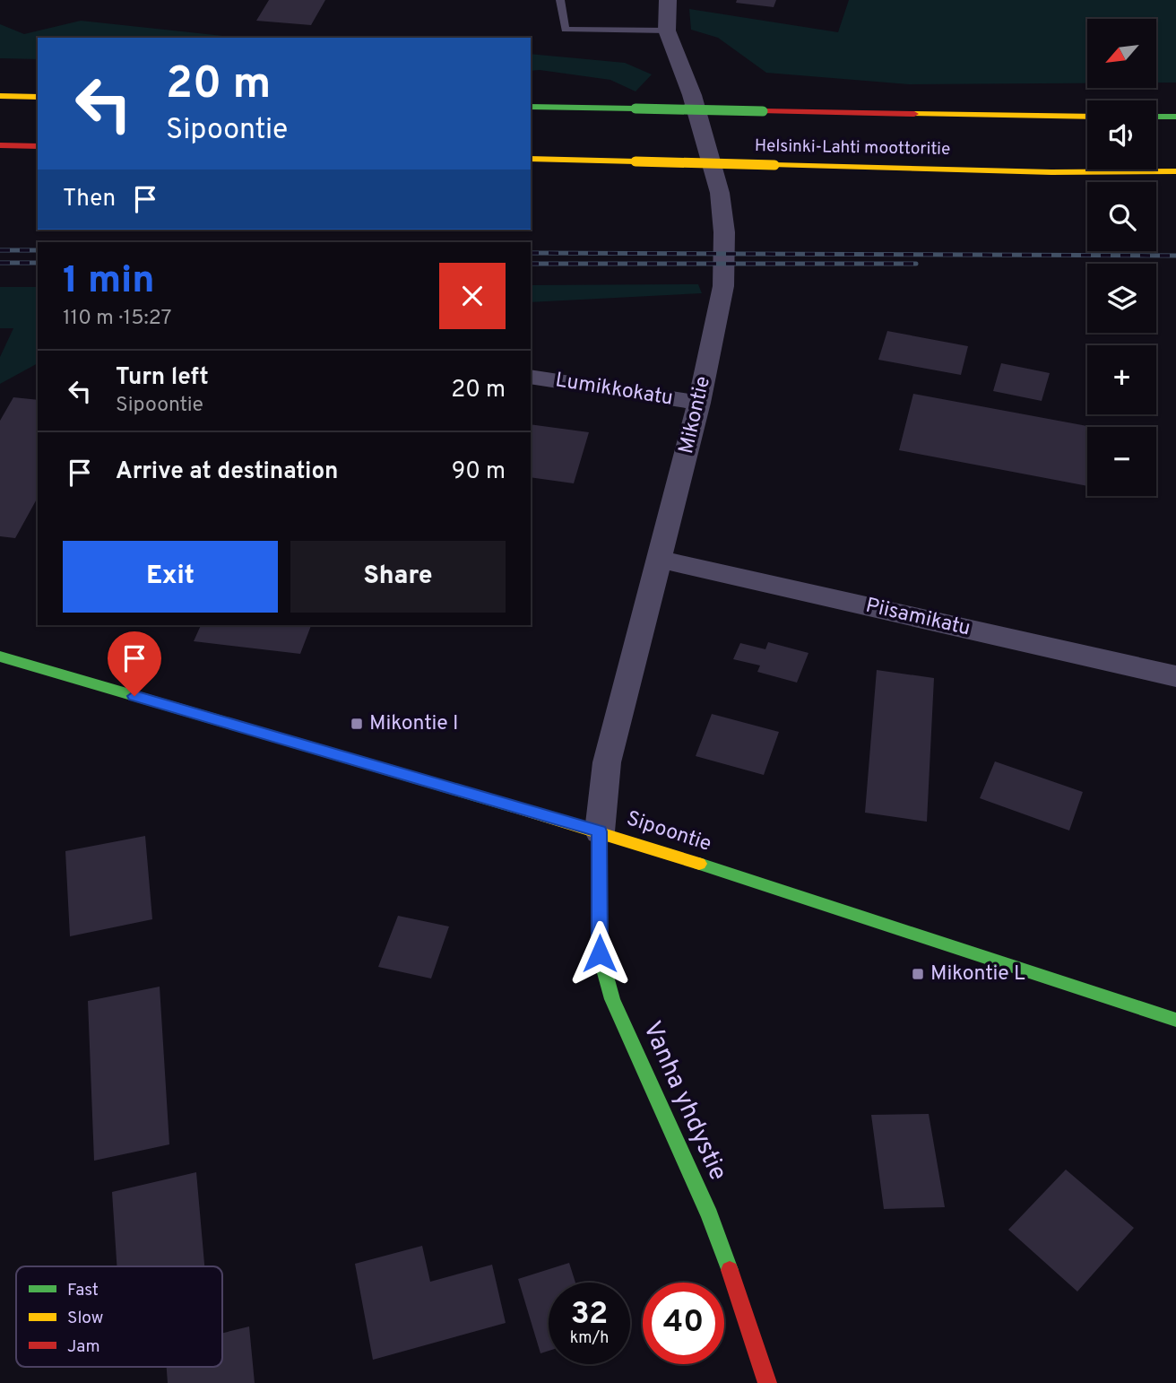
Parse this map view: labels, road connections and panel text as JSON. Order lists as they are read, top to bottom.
{
  "streets": {
    "main road": ["Helsinki-Lahti moottoritie", "Sipoontie", "Vanha yhdystie"],
    "street": ["Lumikkokatu", "Mikontie", "Piisamikatu"]
  },
  "crossings": [
    ["Lumikkokatu", "Mikontie"],
    ["Mikontie", "Piisamikatu"],
    ["Mikontie", "Sipoontie"],
    ["Mikontie", "Vanha yhdystie"],
    ["Sipoontie", "Vanha yhdystie"]
  ],
  "places": {
    "transit": ["Mikontie I", "Mikontie L"]
  },
  "legend": ["Fast", "Slow", "Jam"],
  "north": "bottom left",
  "page": {
    "map_buttons": ["+", "−"],
    "turn": ["20 m", "Sipoontie"],
    "then": "Then",
    "heading": ["1 min", "110 m · 15:27"],
    "list": [
      {
        "name": "Turn left",
        "note": "Sipoontie",
        "value": "20 m"
      },
      {
        "name": "Arrive at destination",
        "value": "90 m"
      }
    ],
    "buttons": ["Exit", "Share"],
    "speed": "32 km/h",
    "limit": "40"
  }
}
